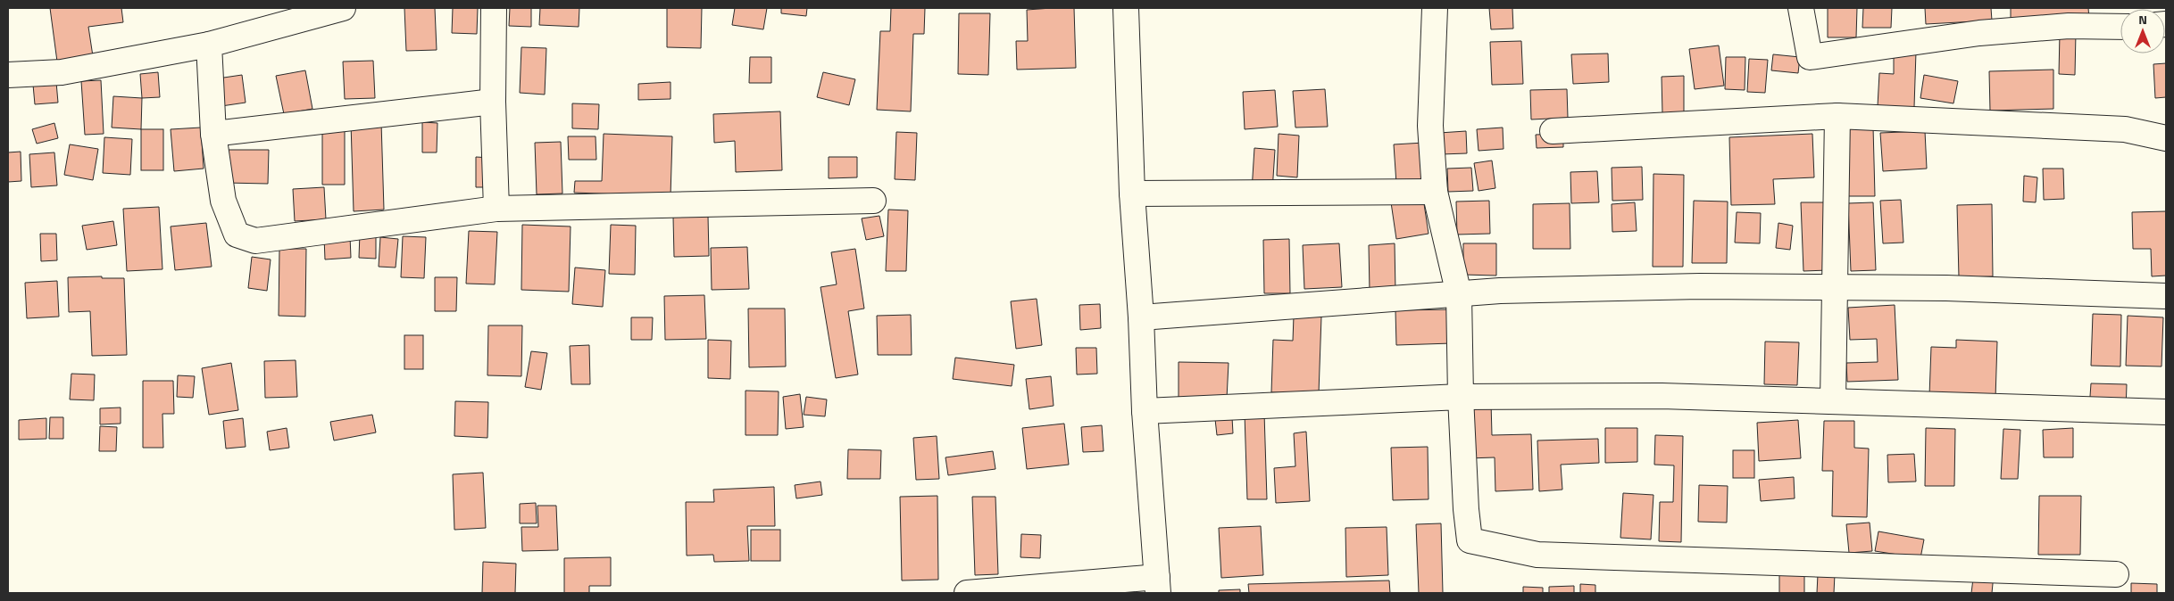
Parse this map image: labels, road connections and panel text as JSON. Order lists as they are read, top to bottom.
{
  "north": "top"
}
